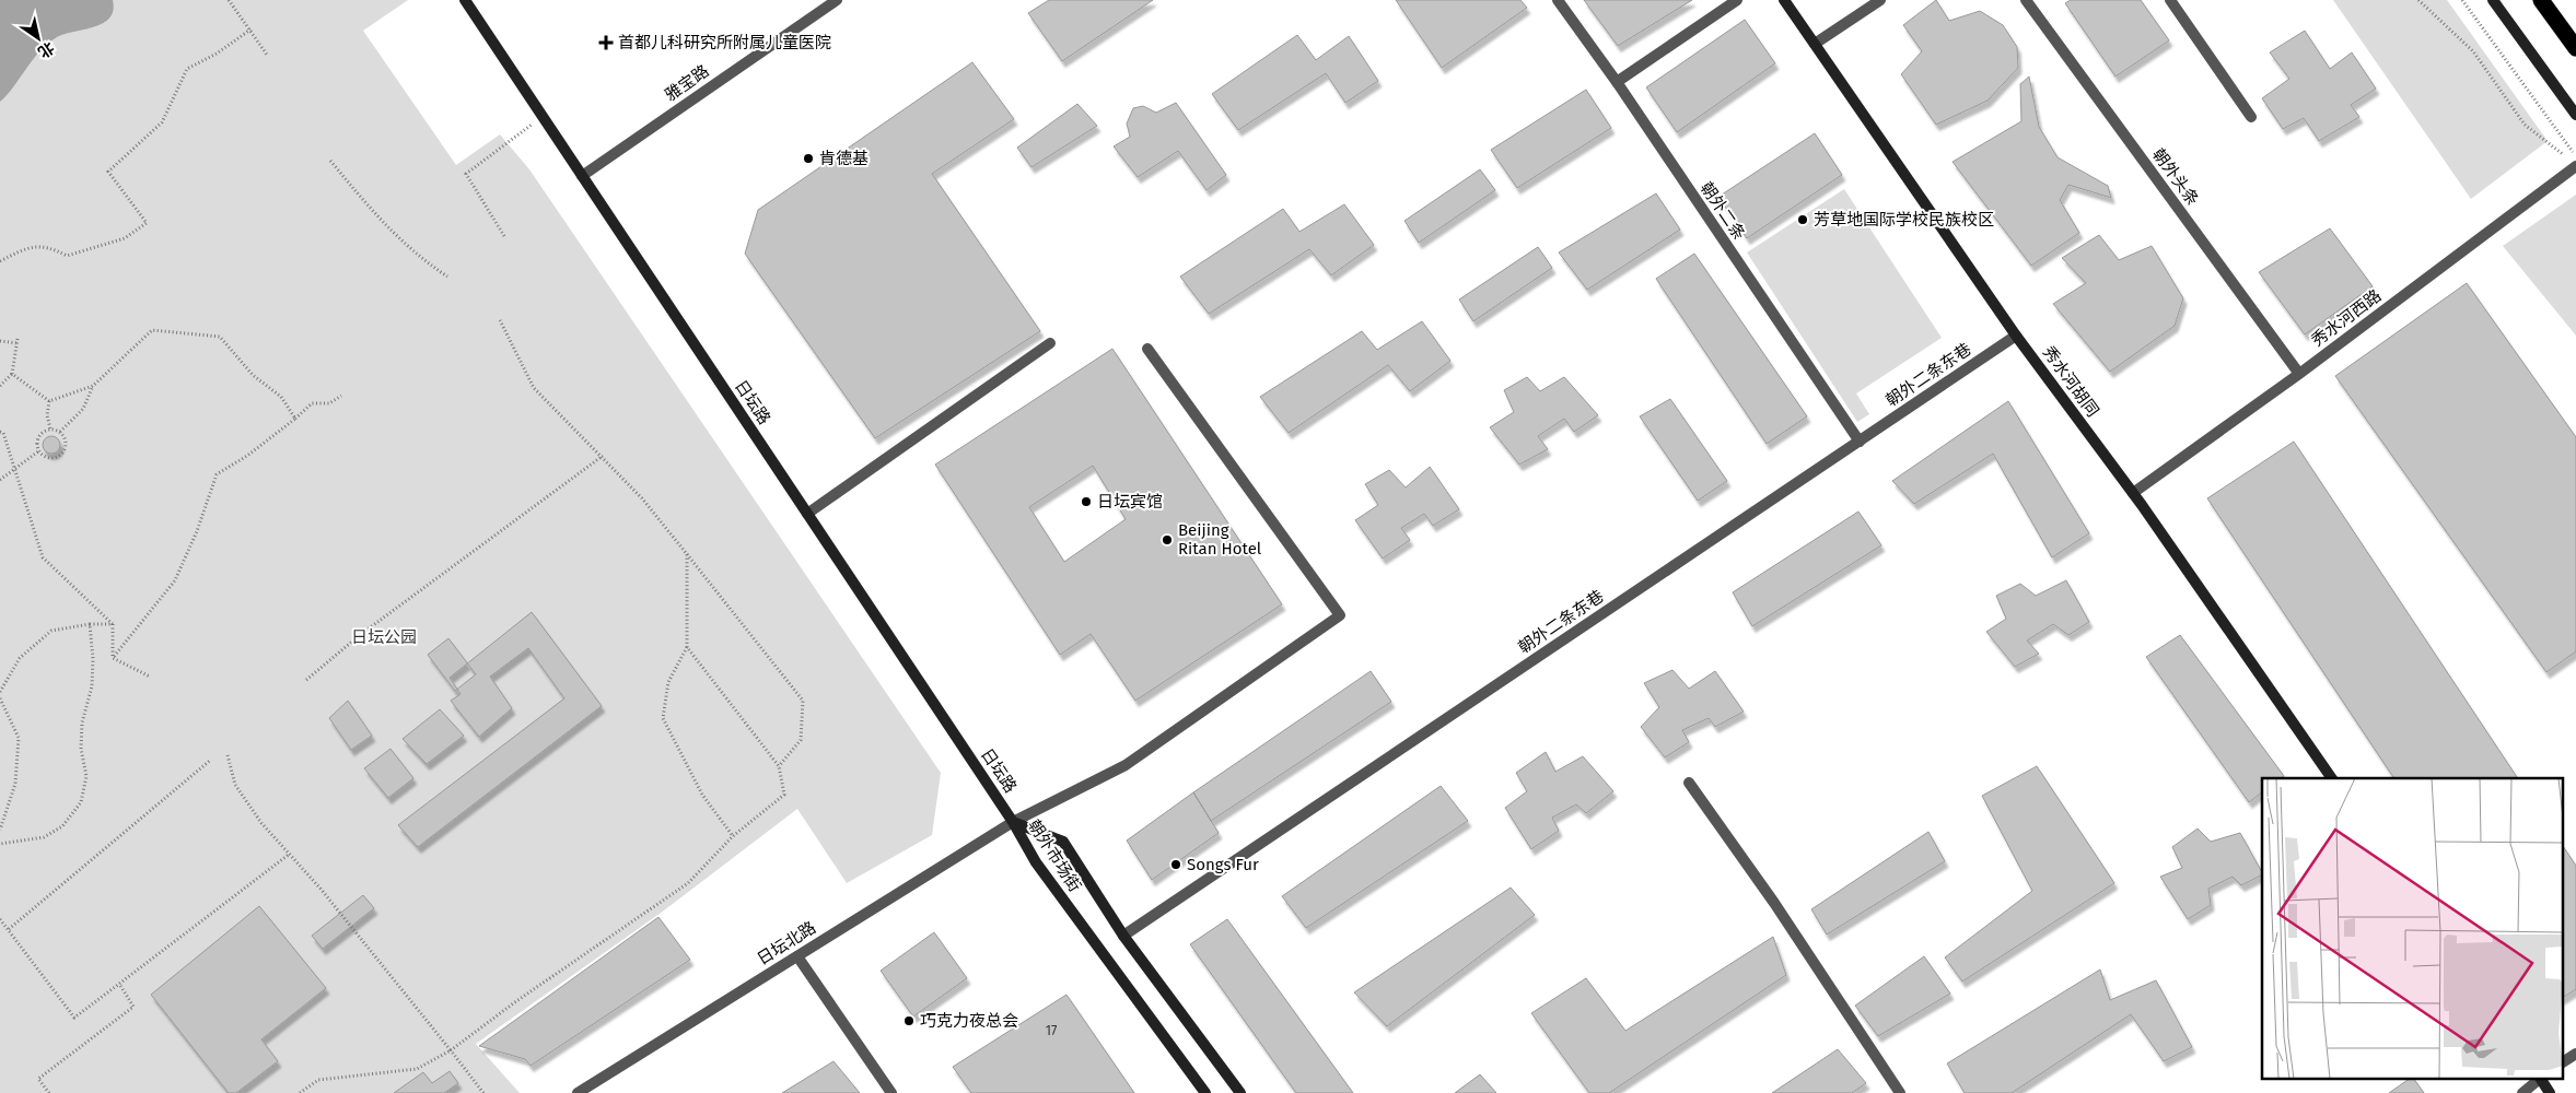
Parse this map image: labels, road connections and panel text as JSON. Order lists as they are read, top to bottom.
{
  "streets": {
    "street": [
      "雅宝路",
      "朝外头条",
      "朝外二条",
      "秀水河西路",
      "朝外二条东巷",
      "秀水河胡同",
      "日坛路",
      "朝外市场街",
      "日坛北路"
    ]
  },
  "crossings": [
    ["雅宝路", "日坛路"],
    ["朝外头条", "秀水河西路"],
    ["朝外二条", "朝外二条东巷"],
    ["秀水河西路", "秀水河胡同"],
    ["朝外二条东巷", "秀水河胡同"],
    ["朝外二条东巷", "朝外市场街"],
    ["日坛路", "朝外市场街"],
    ["日坛路", "日坛北路"],
    ["朝外市场街", "日坛北路"]
  ],
  "parks": ["日坛公园"],
  "places": {
    "health": ["首都儿科研究所附属儿童医院"],
    "other": [
      "肯德基",
      "芳草地国际学校民族校区",
      "日坛宾馆",
      "Beijing Ritan Hotel",
      "Songs Fur",
      "巧克力夜总会"
    ]
  },
  "house_numbers": ["17"],
  "north": "bottom right"
}
